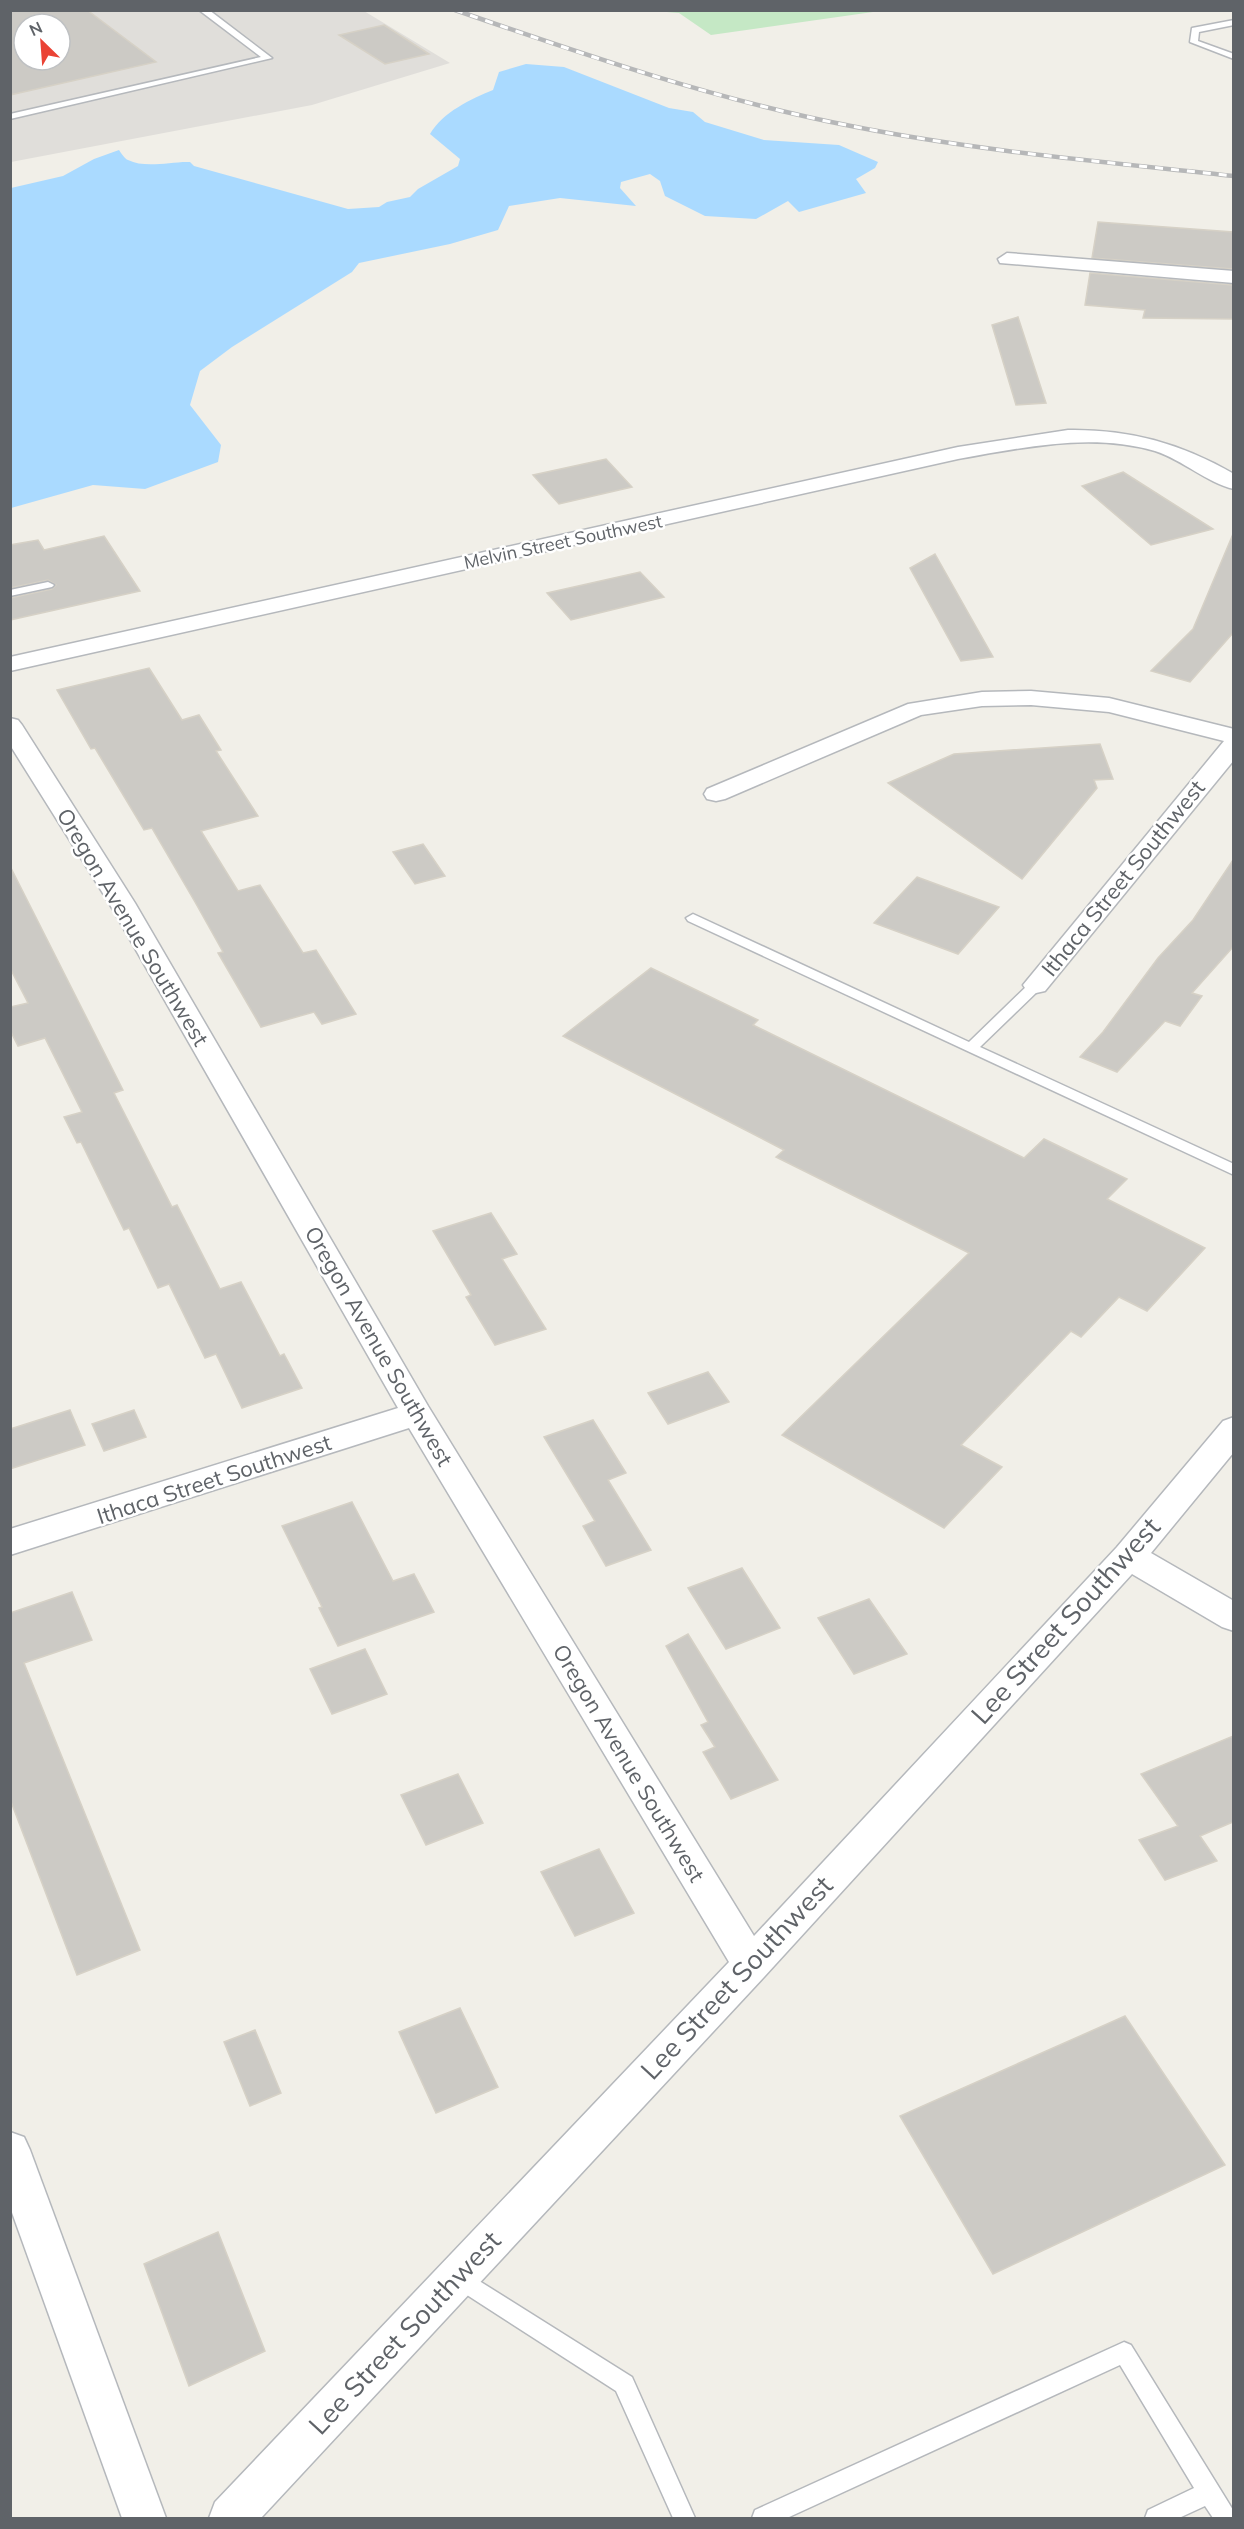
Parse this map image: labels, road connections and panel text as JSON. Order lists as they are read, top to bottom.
{
  "streets": {
    "street": [
      "Melvin Street Southwest",
      "Ithaca Street Southwest",
      "Oregon Avenue Southwest",
      "Lee Street Southwest"
    ]
  },
  "crossings": [
    ["Ithaca Street Southwest", "Oregon Avenue Southwest"],
    ["Oregon Avenue Southwest", "Lee Street Southwest"]
  ],
  "north": "top left"
}
